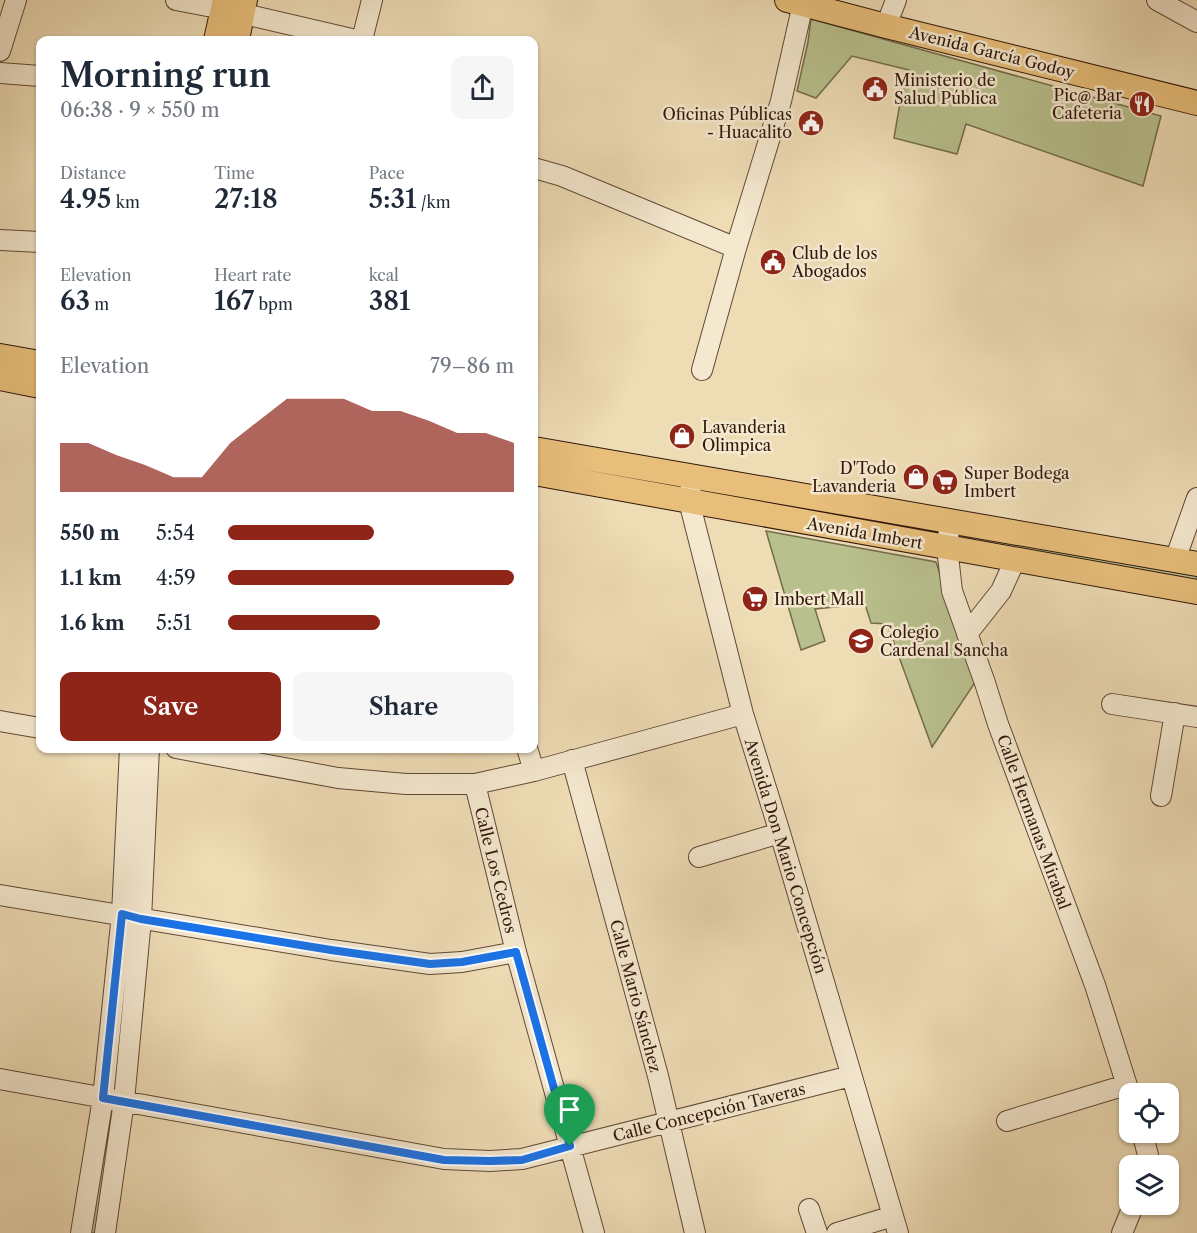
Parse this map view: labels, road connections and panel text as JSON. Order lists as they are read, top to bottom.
{
  "streets": {
    "main road": ["Avenida García Godoy", "Avenida Imbert"],
    "street": [
      "Calle Hermanas Mirabal",
      "Avenida Don Mario Concepción",
      "Calle Los Cedros",
      "Calle Mario Sánchez",
      "Calle Concepción Taveras"
    ]
  },
  "crossings": [
    ["Avenida Imbert", "Calle Hermanas Mirabal"],
    ["Avenida Imbert", "Avenida Don Mario Concepción"],
    ["Avenida Don Mario Concepción", "Calle Concepción Taveras"],
    ["Calle Los Cedros", "Calle Concepción Taveras"],
    ["Calle Mario Sánchez", "Calle Concepción Taveras"]
  ],
  "places": {
    "public building": ["Ministerio de Salud Pública", "Oficinas Públicas - Huacalito", "Club de los Abogados"],
    "restaurant": ["Pic@ Bar Cafeteria"],
    "shop": ["Lavanderia Olimpica", "D'Todo Lavanderia"],
    "supermarket": ["Super Bodega Imbert", "Imbert Mall"],
    "school or university": ["Colegio Cardenal Sancha"]
  },
  "page": {
    "heading": ["Morning run", "06:38 · 9 × 550 m"],
    "stats": [
      ["Distance", "4.95 km"],
      ["Time", "27:18"],
      ["Pace", "5:31 /km"],
      ["Elevation", "63 m"],
      ["Heart rate", "167 bpm"],
      ["kcal", "381"]
    ],
    "chart": ["Elevation", "79–86 m"],
    "list": [
      {
        "name": "550 m",
        "note": "5:54"
      },
      {
        "name": "1.1 km",
        "note": "4:59"
      },
      {
        "name": "1.6 km",
        "note": "5:51"
      }
    ],
    "buttons": ["Save", "Share"]
  }
}
